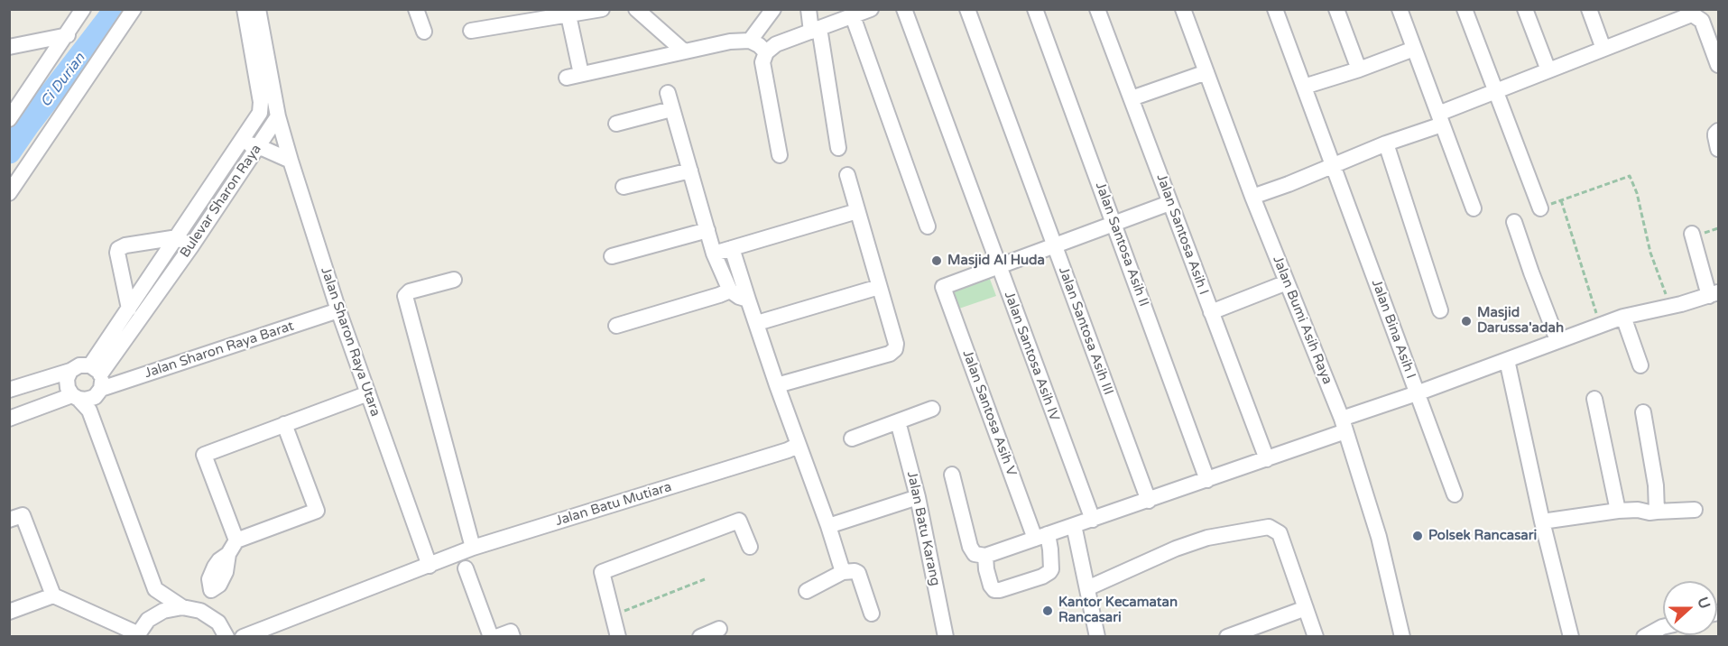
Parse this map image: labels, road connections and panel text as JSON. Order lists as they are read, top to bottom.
{
  "streets": {
    "street": [
      "Bulevar Sharon Raya",
      "Jalan Santosa Asih I",
      "Jalan Santosa Asih II",
      "Jalan Bumi Asih Raya",
      "Jalan Bina Asih I",
      "Jalan Santosa Asih III",
      "Jalan Sharon Raya Utara",
      "Jalan Sharon Raya Barat",
      "Jalan Santosa Asih IV",
      "Jalan Santosa Asih V",
      "Jalan Batu Mutiara",
      "Jalan Batu Karang"
    ]
  },
  "crossings": [
    ["Bulevar Sharon Raya", "Jalan Sharon Raya Utara"],
    ["Bulevar Sharon Raya", "Jalan Sharon Raya Barat"],
    ["Jalan Sharon Raya Utara", "Jalan Sharon Raya Barat"],
    ["Jalan Sharon Raya Utara", "Jalan Batu Mutiara"],
    ["Jalan Santosa Asih IV", "Jalan Santosa Asih V"]
  ],
  "water": ["Ci Durian"],
  "places": [
    "Masjid Al Huda",
    "Masjid Darussa'adah",
    "Polsek Rancasari",
    "Kantor Kecamatan Rancasari"
  ],
  "north": "right"
}
